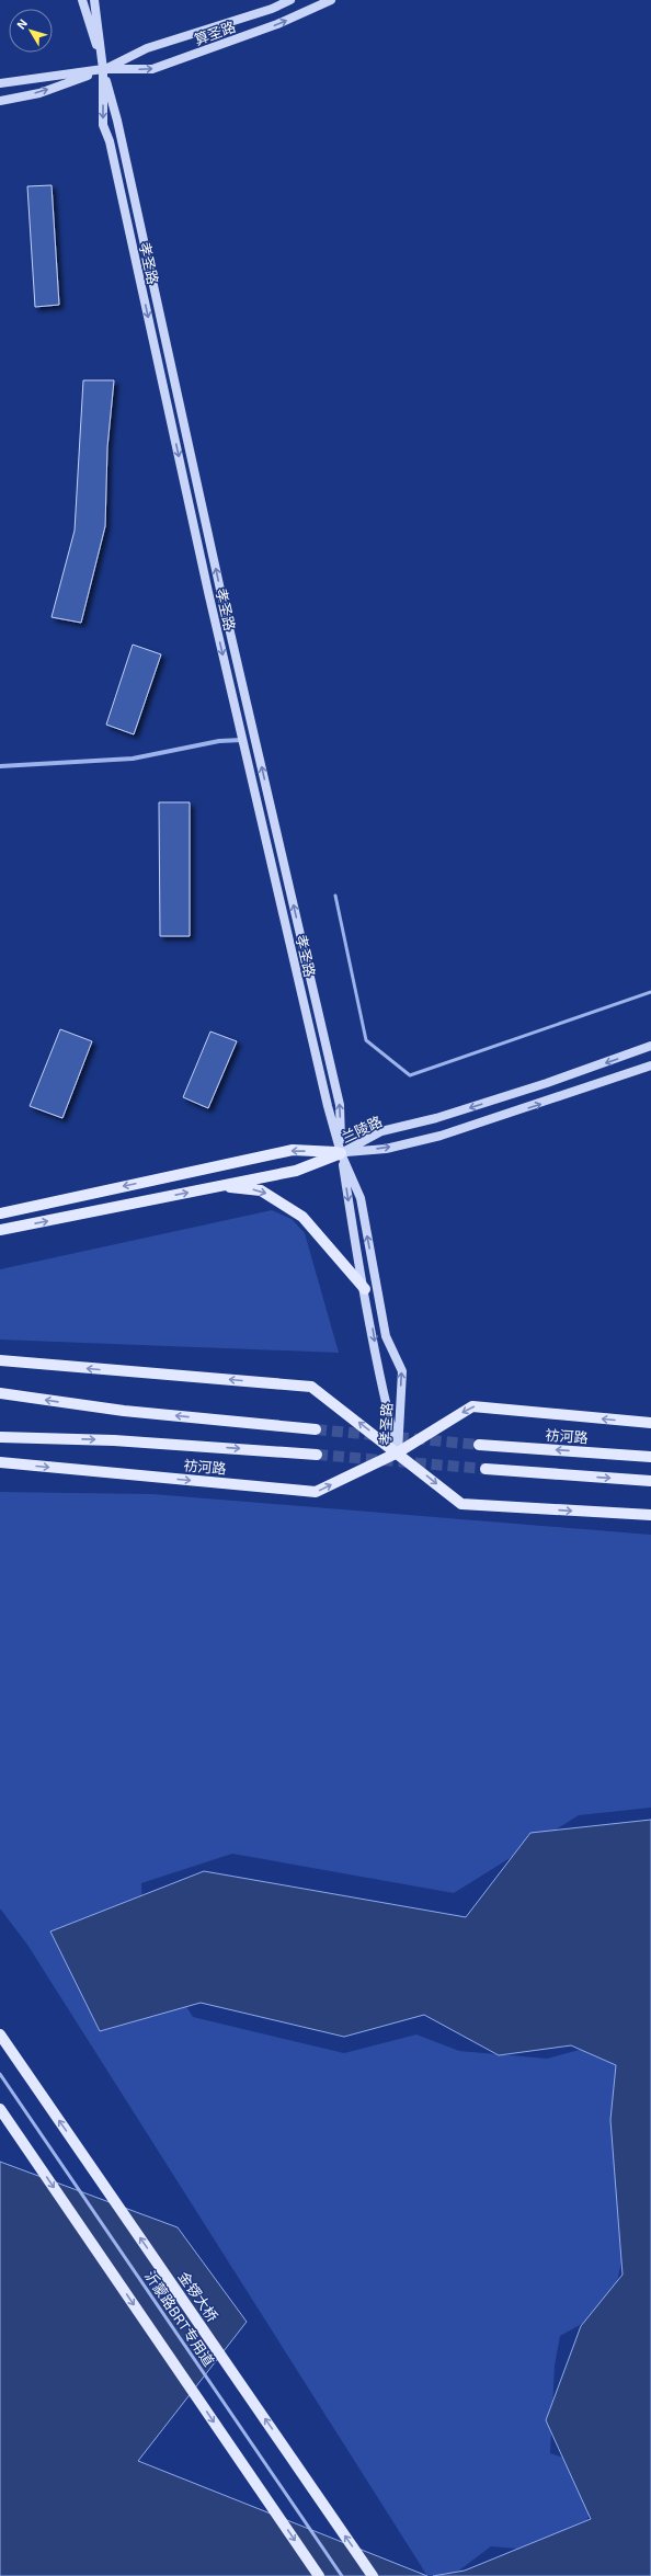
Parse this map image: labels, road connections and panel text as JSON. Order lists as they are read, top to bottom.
{
  "streets": {
    "main road": [
      "算圣路",
      "孝圣路",
      "兰陵路",
      "祊河路",
      "金锣大桥"
    ],
    "lane": ["沂蒙路BRT专用道"]
  },
  "crossings": [
    ["算圣路", "孝圣路"],
    ["孝圣路", "兰陵路"],
    ["孝圣路", "祊河路"]
  ],
  "north": "top left"
}
